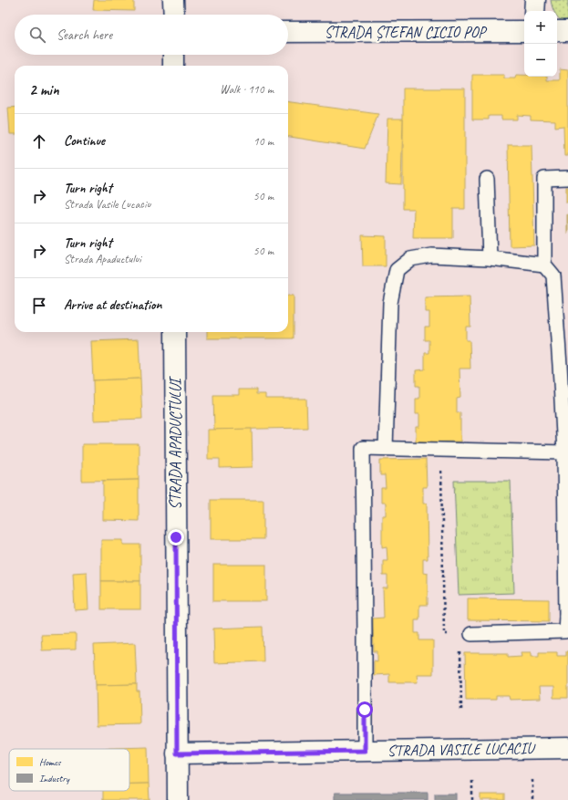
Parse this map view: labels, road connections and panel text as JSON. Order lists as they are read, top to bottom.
{
  "streets": {
    "street": ["STRADA ȘTEFAN CICIO POP", "STRADA APADUCTULUI", "STRADA VASILE LUCACIU"]
  },
  "crossings": [
    ["STRADA APADUCTULUI", "STRADA VASILE LUCACIU"]
  ],
  "legend": ["Homes", "Industry"],
  "page": {
    "map_buttons": ["+", "−"],
    "search": "Search here",
    "heading": ["2 min", "Walk · 110 m"],
    "list": [
      ["Continue", "10 m"],
      ["Turn right", "Strada Vasile Lucaciu", "50 m"],
      ["Turn right", "Strada Apaductului", "50 m"],
      "Arrive at destination"
    ]
  }
}
